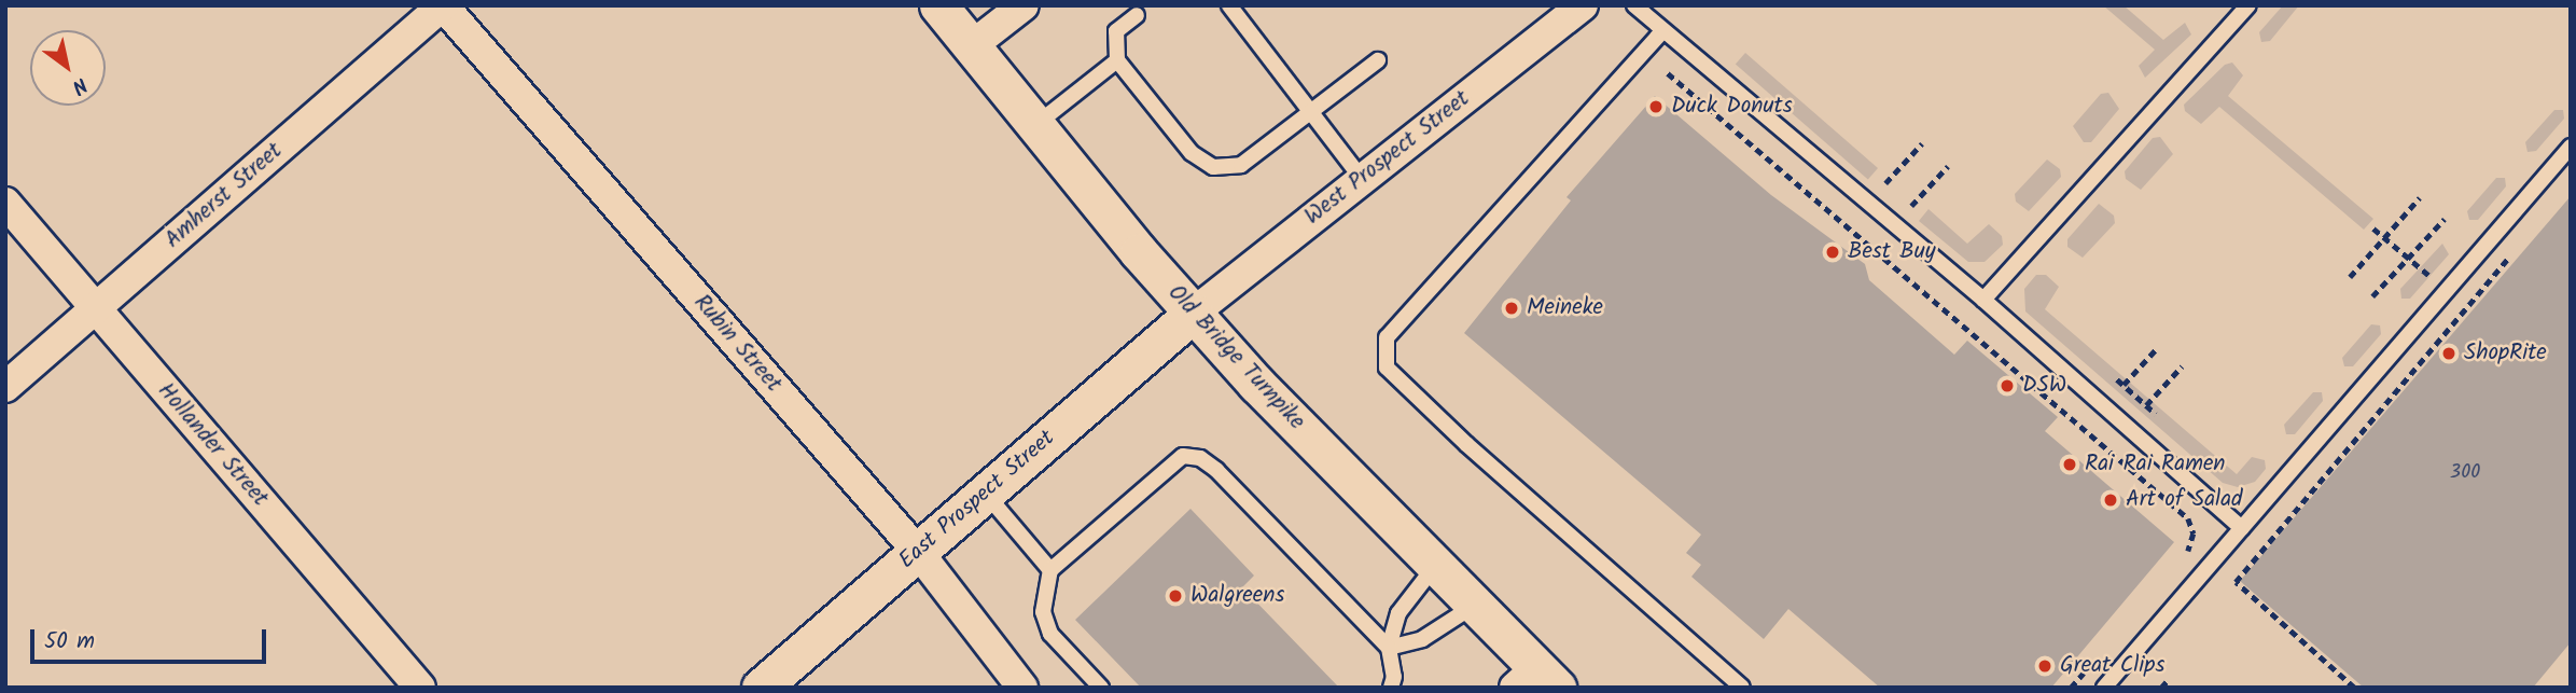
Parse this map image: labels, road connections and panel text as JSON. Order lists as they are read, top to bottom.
{
  "streets": {
    "street": [
      "West Prospect Street",
      "Amherst Street",
      "Rubin Street",
      "Old Bridge Turnpike",
      "Hollander Street",
      "East Prospect Street"
    ]
  },
  "crossings": [
    ["West Prospect Street", "Old Bridge Turnpike"],
    ["West Prospect Street", "East Prospect Street"],
    ["Amherst Street", "Rubin Street"],
    ["Amherst Street", "Hollander Street"],
    ["Rubin Street", "East Prospect Street"],
    ["Old Bridge Turnpike", "East Prospect Street"]
  ],
  "places": [
    "Duck Donuts",
    "Best Buy",
    "Meineke",
    "ShopRite",
    "DSW",
    "Rai Rai Ramen",
    "Art of Salad",
    "Walgreens",
    "Great Clips"
  ],
  "house_numbers": ["300"],
  "scale_bar": "50 m",
  "north": "bottom right"
}
